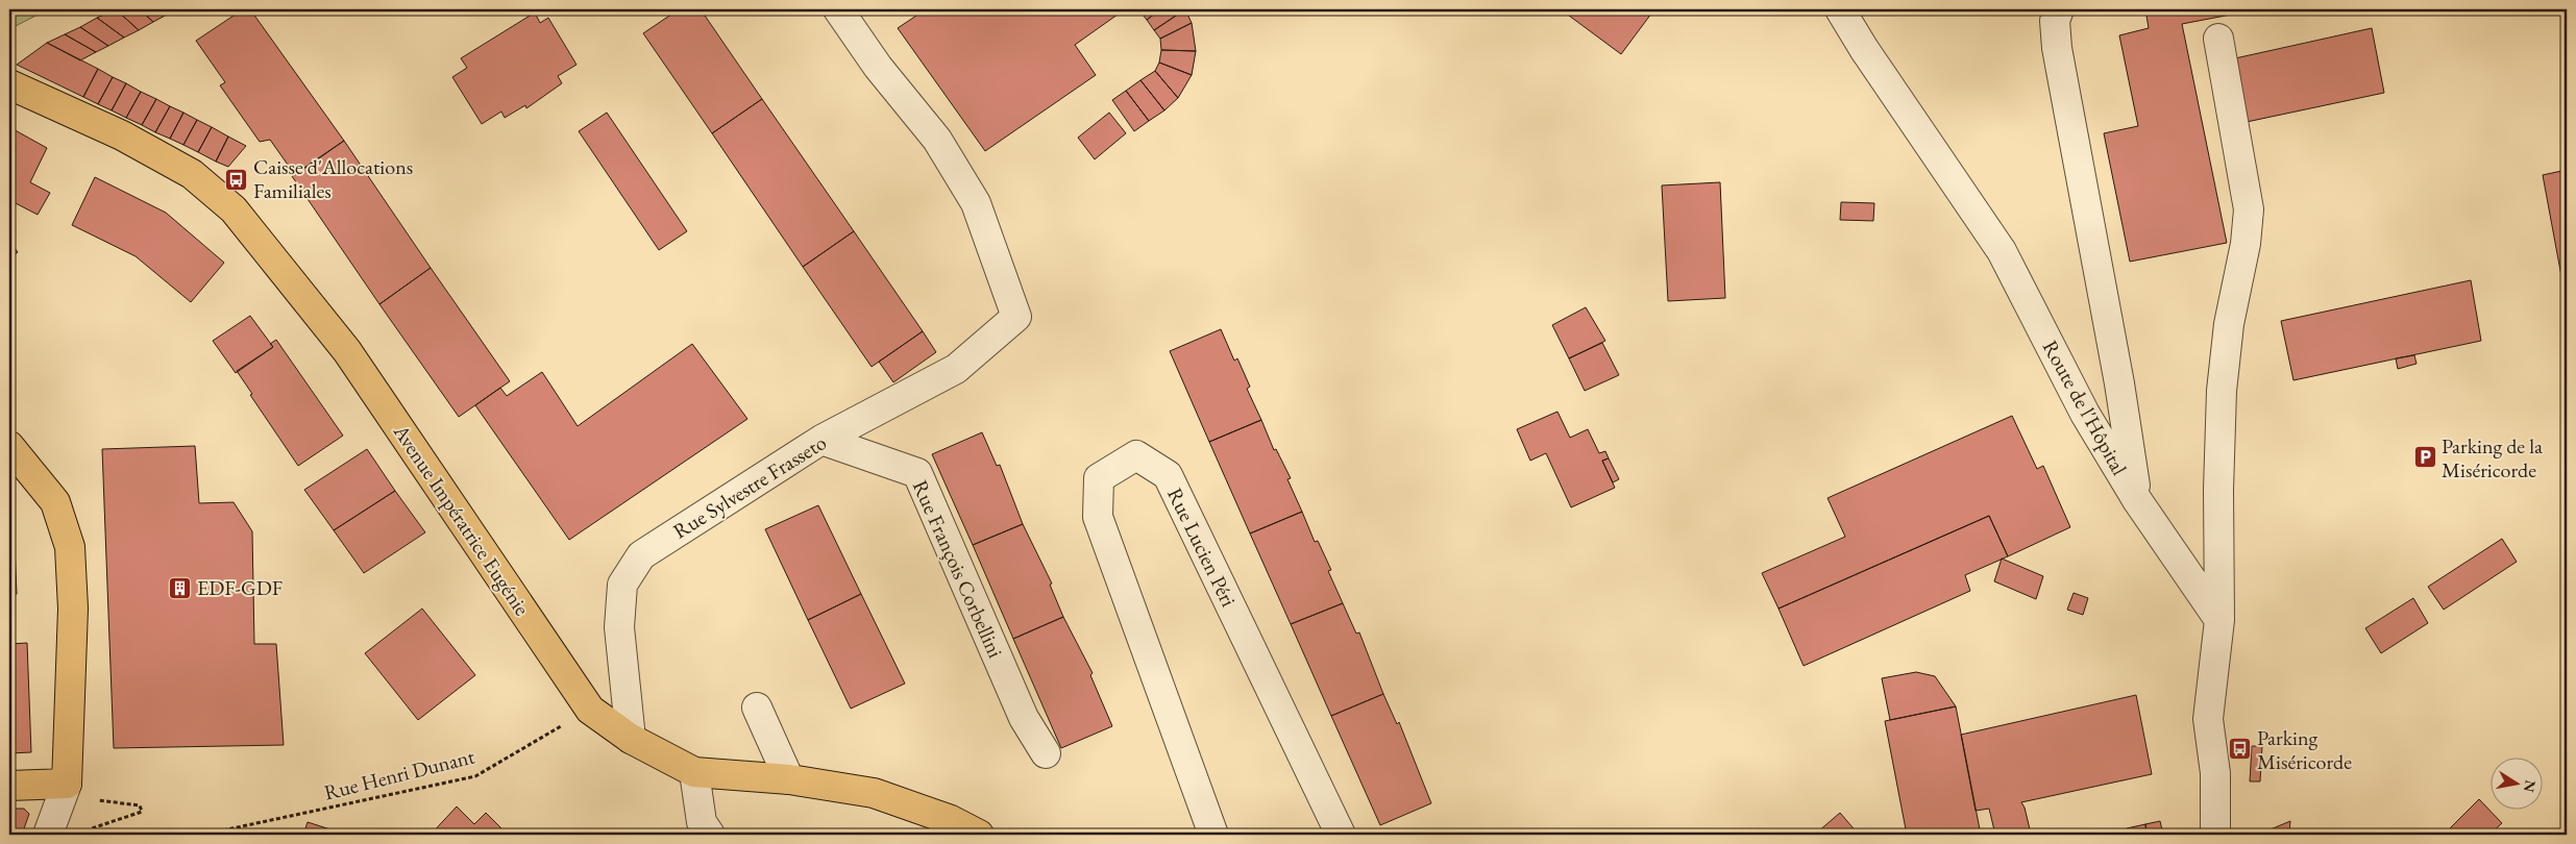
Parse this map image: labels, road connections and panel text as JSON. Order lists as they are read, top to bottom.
{
  "streets": {
    "main road": ["Avenue Impératrice Eugénie"],
    "street": [
      "Route de l'Hôpital",
      "Rue Sylvestre Frasseto",
      "Rue Lucien Péri",
      "Rue François Corbellini"
    ],
    "path": ["Rue Henri Dunant"]
  },
  "crossings": [
    ["Rue Sylvestre Frasseto", "Avenue Impératrice Eugénie"],
    ["Rue Sylvestre Frasseto", "Rue François Corbellini"],
    ["Avenue Impératrice Eugénie", "Rue Henri Dunant"]
  ],
  "places": {
    "bus stop": ["Caisse d'Allocations Familiales", "Parking Miséricorde"],
    "parking": ["Parking de la Miséricorde"],
    "building": ["EDF-GDF"]
  },
  "north": "right"
}
